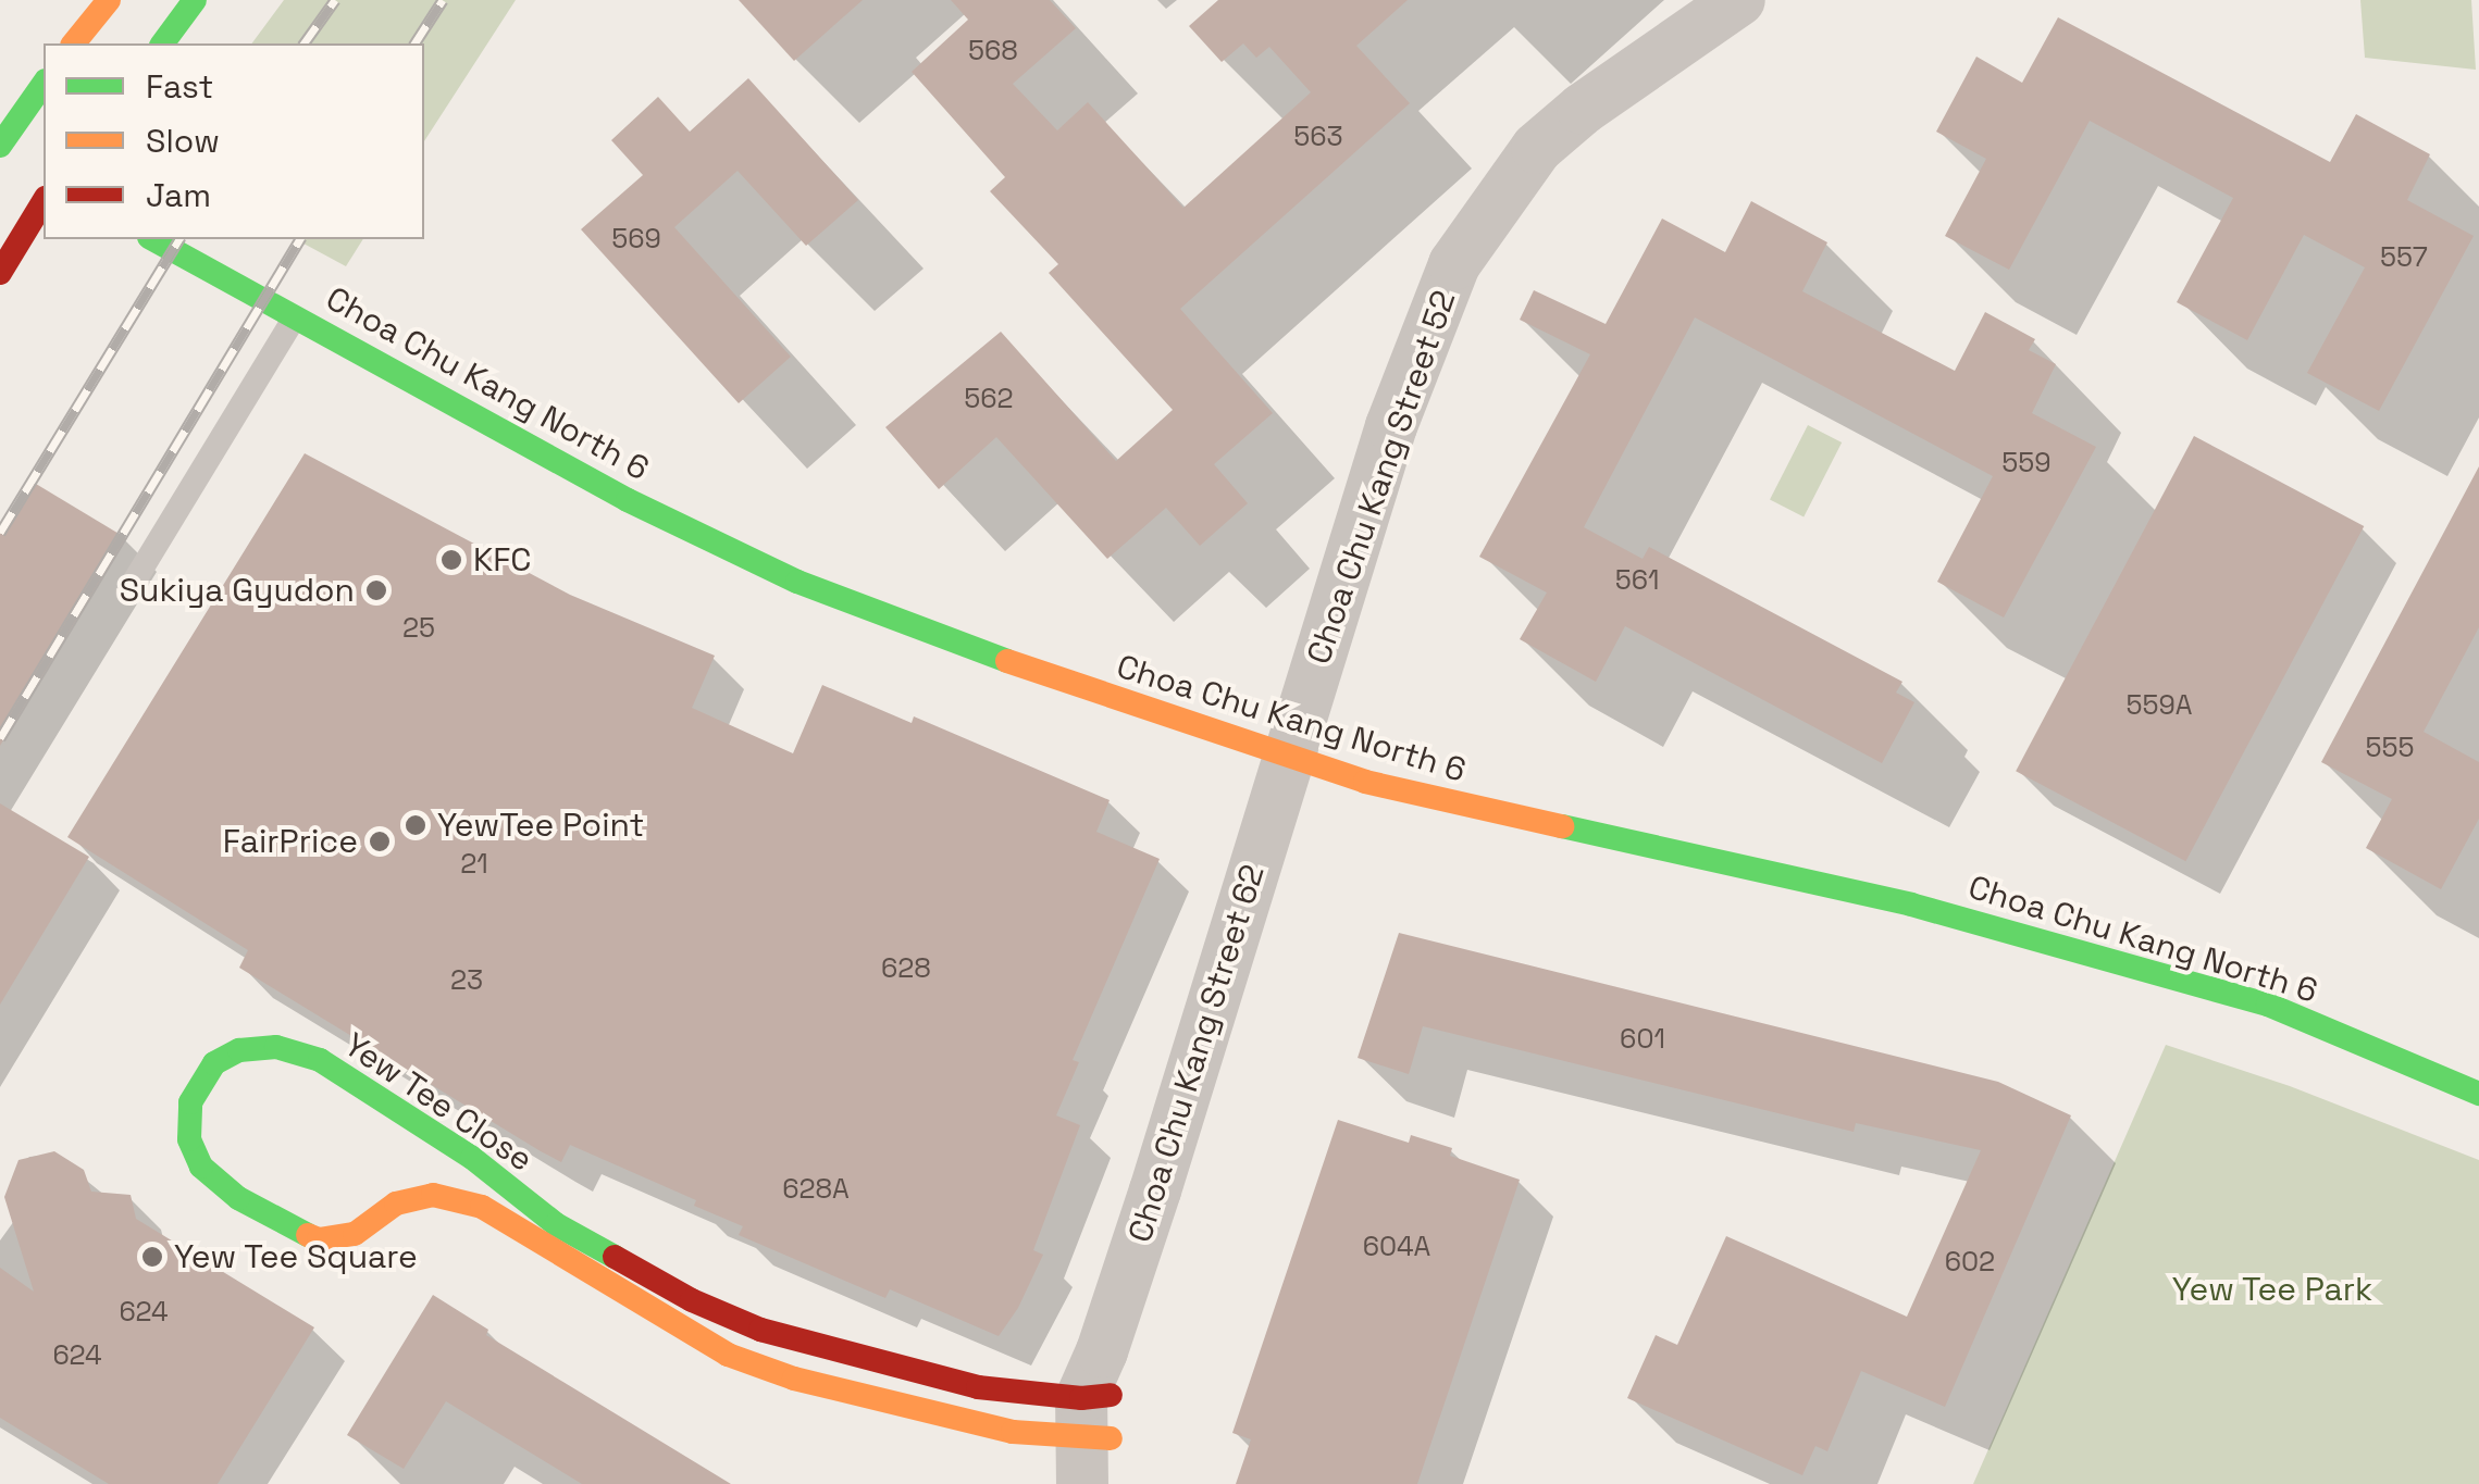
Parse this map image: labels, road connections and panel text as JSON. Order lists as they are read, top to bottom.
{
  "streets": {
    "street": [
      "Choa Chu Kang North 6",
      "Choa Chu Kang Street 52",
      "Choa Chu Kang Street 62",
      "Yew Tee Close"
    ]
  },
  "crossings": [
    ["Choa Chu Kang North 6", "Choa Chu Kang Street 52"],
    ["Choa Chu Kang North 6", "Choa Chu Kang Street 62"],
    ["Choa Chu Kang Street 52", "Choa Chu Kang Street 62"],
    ["Choa Chu Kang Street 62", "Yew Tee Close"]
  ],
  "parks": ["Yew Tee Park"],
  "places": [
    "KFC",
    "Sukiya Gyudon",
    "YewTee Point",
    "FairPrice",
    "Yew Tee Square"
  ],
  "house_numbers": [
    "568",
    "563",
    "569",
    "557",
    "562",
    "559",
    "561",
    "25",
    "559A",
    "555",
    "21",
    "628",
    "23",
    "601",
    "628A",
    "604A",
    "602",
    "624",
    "624"
  ],
  "legend": ["Fast", "Slow", "Jam"]
}
